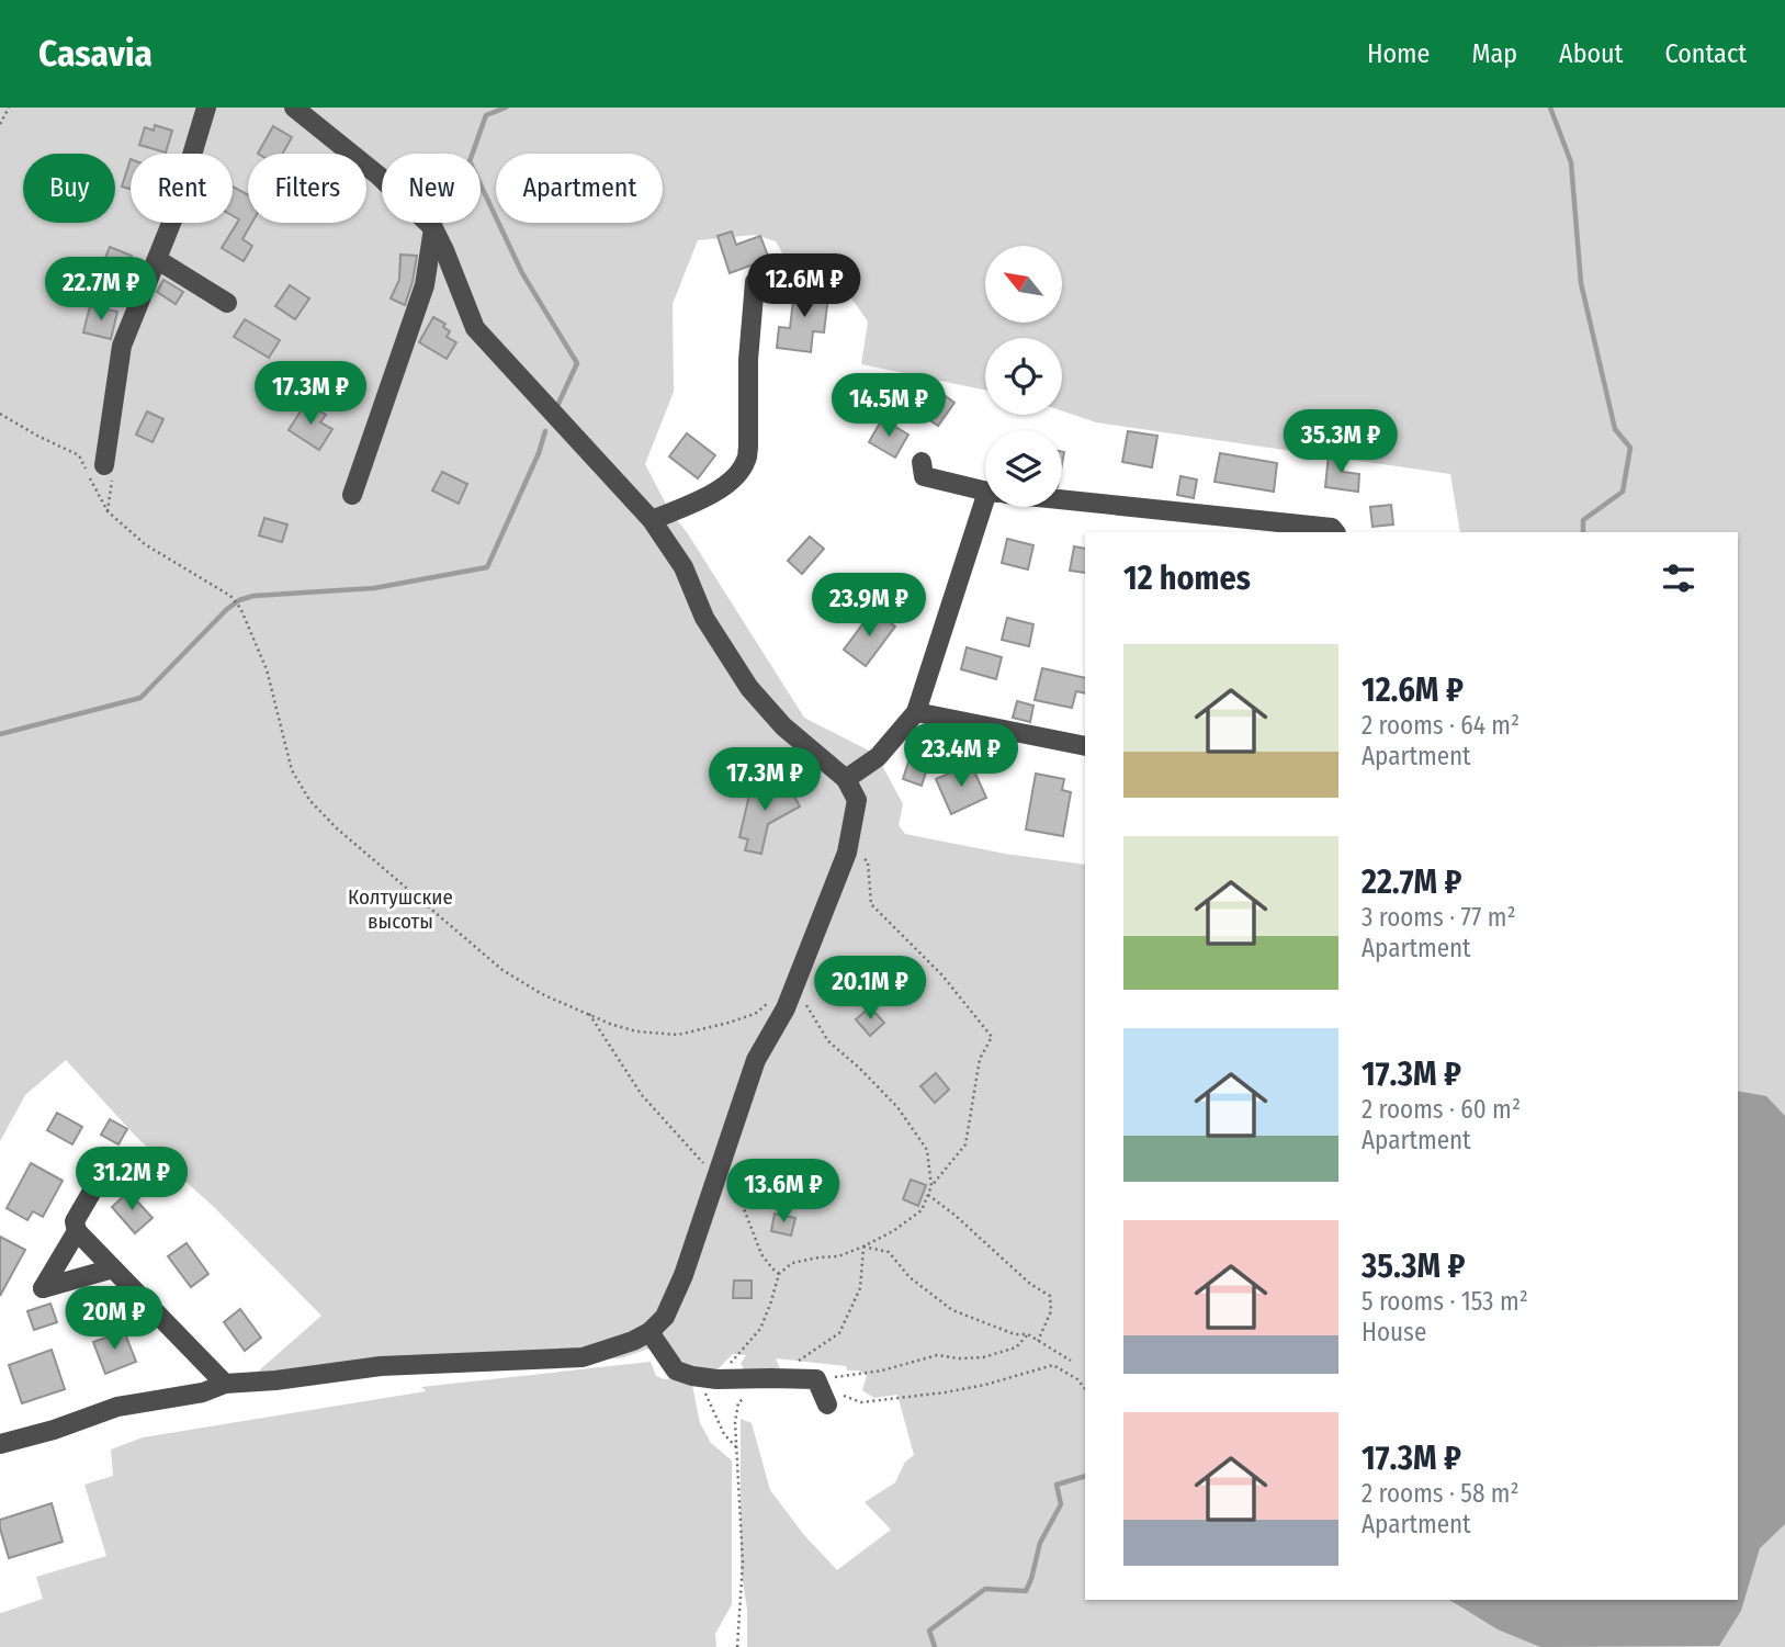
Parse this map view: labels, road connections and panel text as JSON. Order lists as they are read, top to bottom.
{
  "parks": ["Колтушские высоты"],
  "north": "top left",
  "page": {
    "header": "Casavia",
    "nav": [
      "Home",
      "Map",
      "About",
      "Contact"
    ],
    "chip": [
      "Buy",
      "Rent",
      "Filters",
      "New",
      "Apartment"
    ],
    "price": [
      "12.6M ₽",
      "22.7M ₽",
      "17.3M ₽",
      "14.5M ₽",
      "35.3M ₽",
      "23.9M ₽",
      "23.4M ₽",
      "17.3M ₽",
      "20.1M ₽",
      "31.2M ₽",
      "13.6M ₽",
      "20M ₽"
    ],
    "heading": "12 homes",
    "list": [
      {
        "name": "12.6M ₽",
        "note": "2 rooms · 64 m² · Apartment"
      },
      {
        "name": "22.7M ₽",
        "note": "3 rooms · 77 m² · Apartment"
      },
      {
        "name": "17.3M ₽",
        "note": "2 rooms · 60 m² · Apartment"
      },
      {
        "name": "35.3M ₽",
        "note": "5 rooms · 153 m² · House"
      },
      {
        "name": "17.3M ₽",
        "note": "2 rooms · 58 m² · Apartment"
      }
    ]
  }
}
